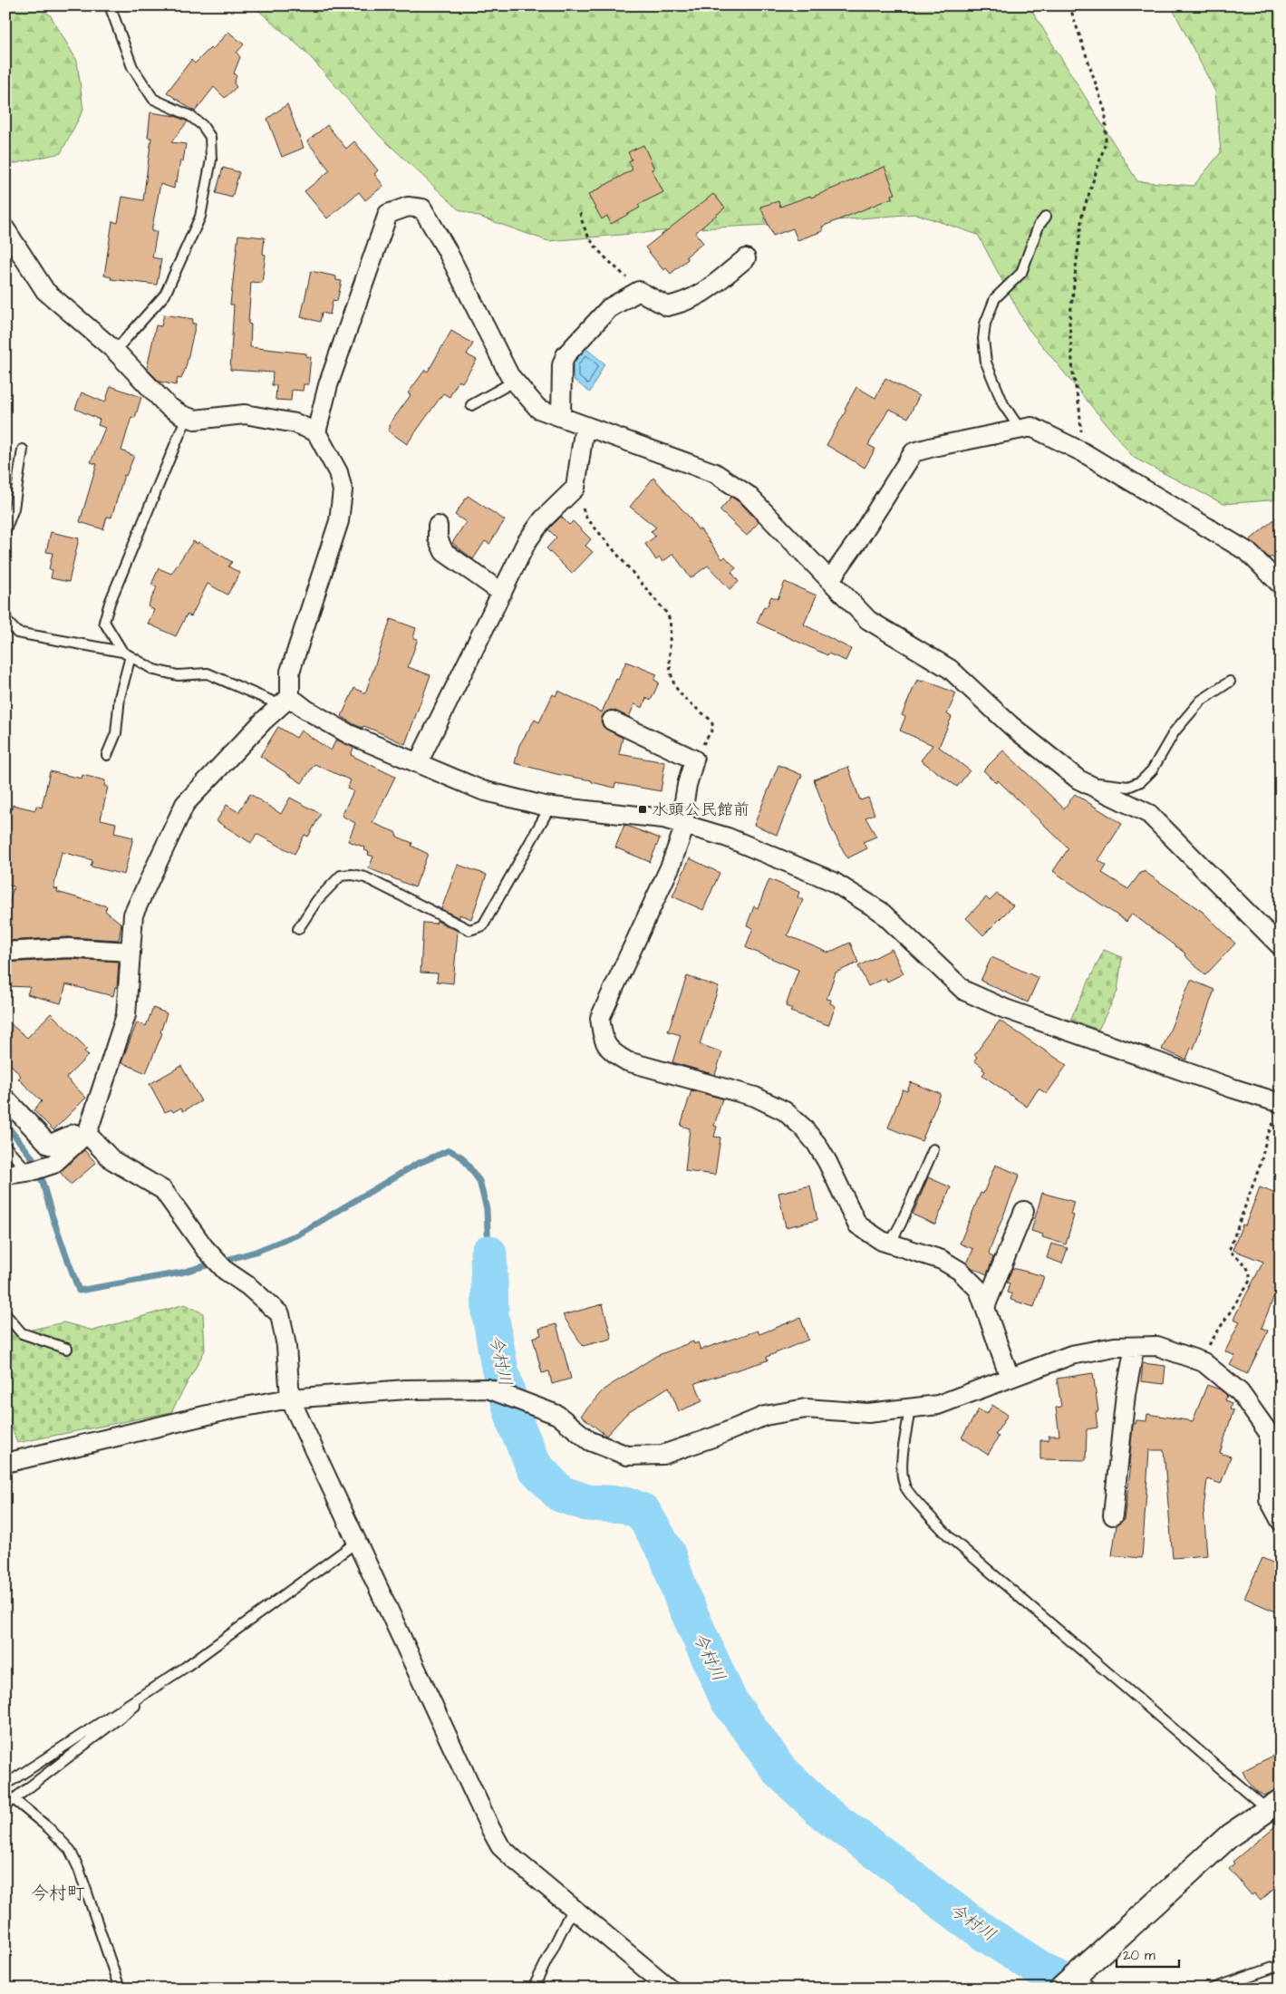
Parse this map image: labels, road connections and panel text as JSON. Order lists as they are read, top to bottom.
{
  "districts": ["今村町"],
  "water": ["今村川"],
  "places": {
    "transit": ["水頭公民館前"]
  },
  "scale_bar": "20 m"
}
